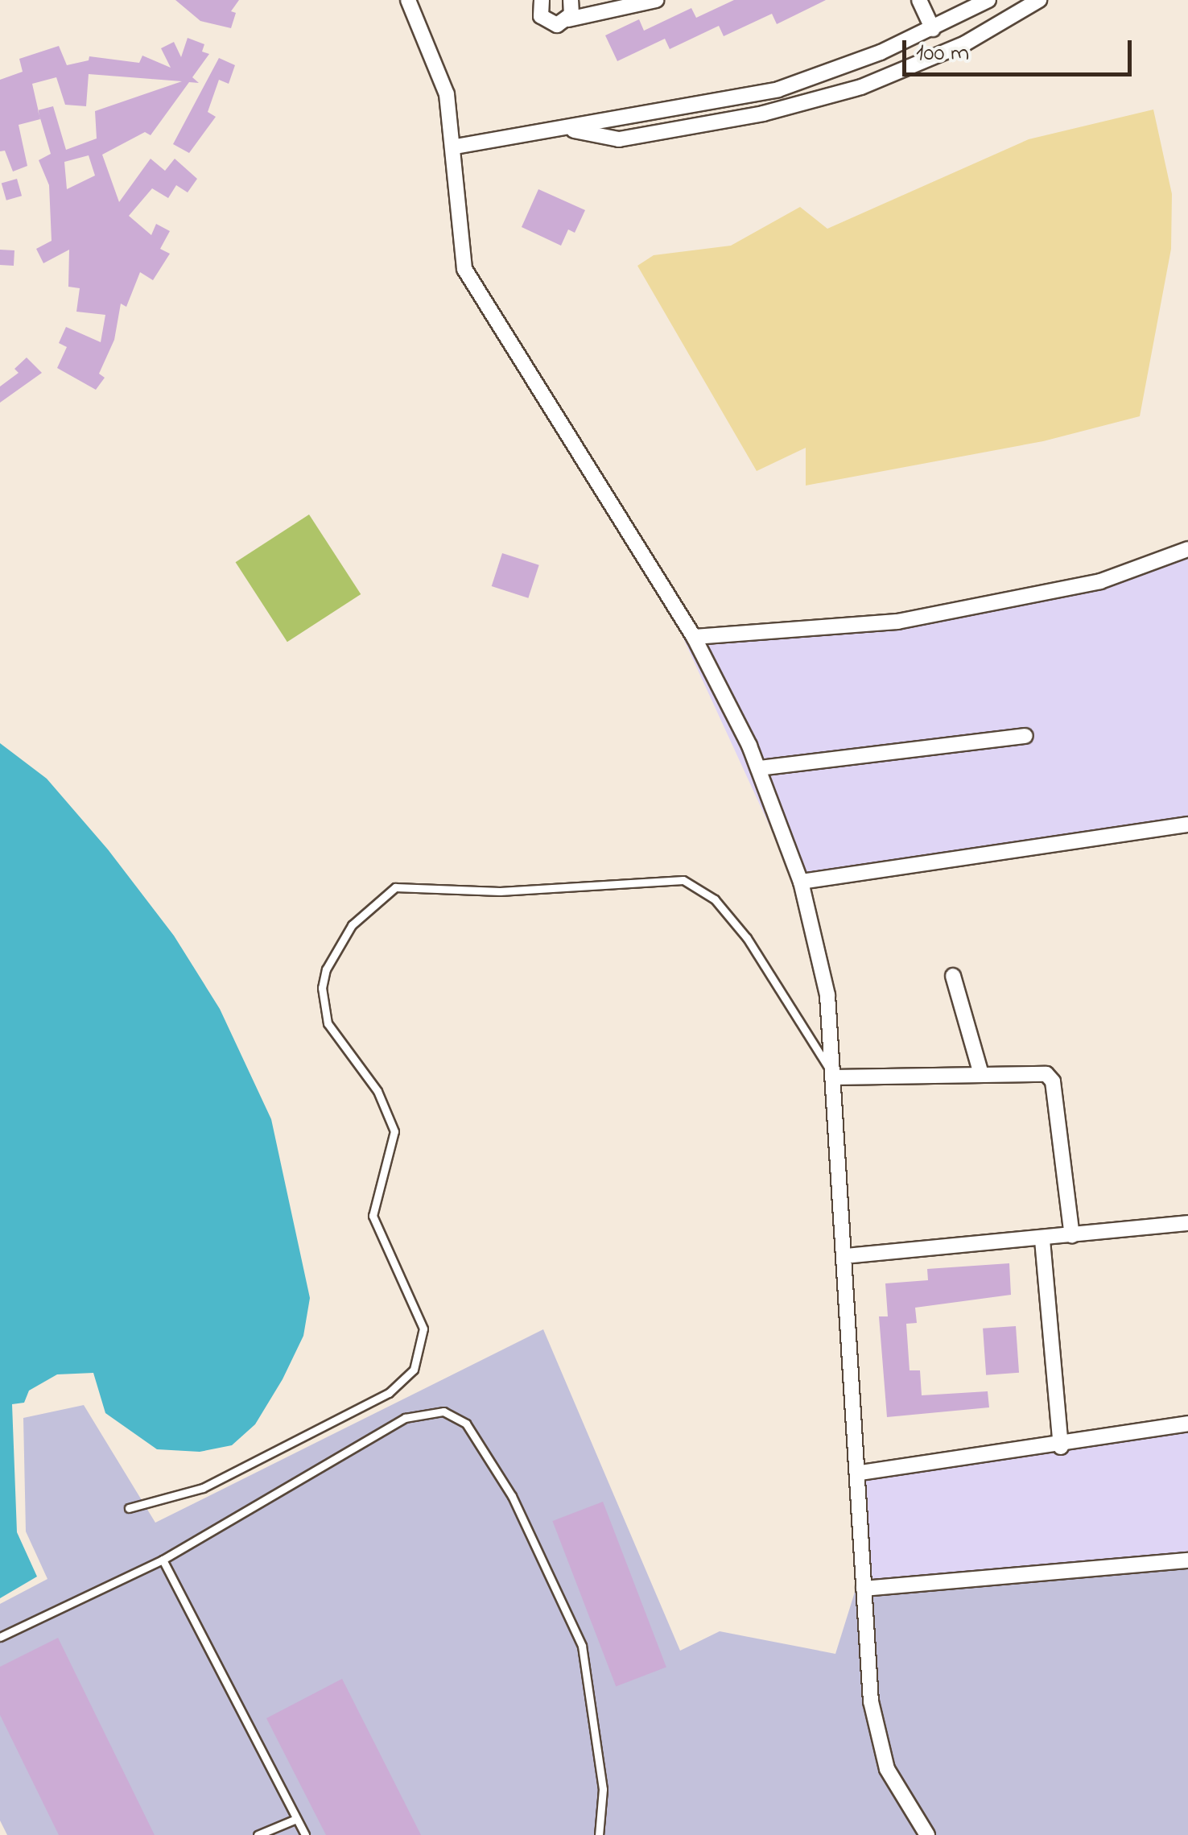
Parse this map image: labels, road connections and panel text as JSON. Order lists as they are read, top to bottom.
{
  "scale_bar": "100 m"
}
